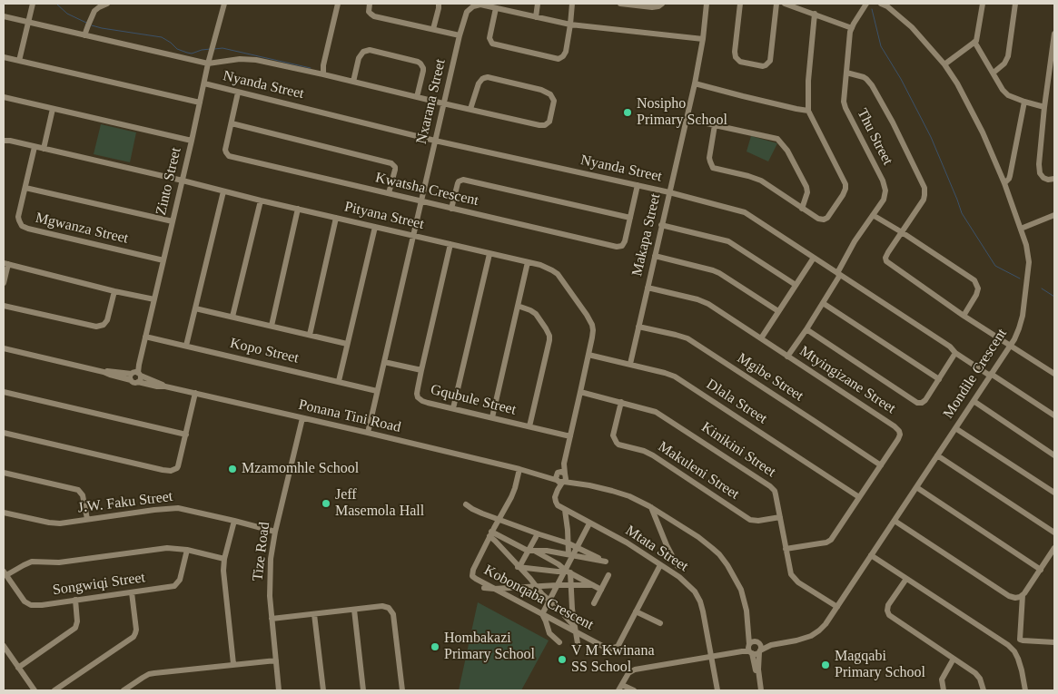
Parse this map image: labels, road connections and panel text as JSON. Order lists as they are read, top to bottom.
{
  "streets": {
    "street": [
      "Nyanda Street",
      "Nxarana Street",
      "Thu Street",
      "Zinto Street",
      "Kwatsha Crescent",
      "Pityana Street",
      "Mgwanza Street",
      "Makapa Street",
      "Kopo Street",
      "Mondile Crescent",
      "Mgibe Street",
      "Mtyingizane Street",
      "Gqubule Street",
      "Dlala Street",
      "Ponana Tini Road",
      "Kinikini Street",
      "Makuleni Street",
      "J.W. Faku Street",
      "Mtata Street",
      "Tize Road",
      "Songwiqi Street",
      "Kobonqaba Crescent"
    ]
  },
  "crossings": [
    ["Nyanda Street", "Nxarana Street"],
    ["Nyanda Street", "Thu Street"],
    ["Nyanda Street", "Zinto Street"],
    ["Nyanda Street", "Kwatsha Crescent"],
    ["Nyanda Street", "Makapa Street"],
    ["Nyanda Street", "Mondile Crescent"],
    ["Nxarana Street", "Kwatsha Crescent"],
    ["Nxarana Street", "Pityana Street"],
    ["Nxarana Street", "Makapa Street"],
    ["Nxarana Street", "Kopo Street"],
    ["Nxarana Street", "Ponana Tini Road"],
    ["Thu Street", "Mtyingizane Street"],
    ["Zinto Street", "Pityana Street"],
    ["Zinto Street", "Mgwanza Street"],
    ["Zinto Street", "Kopo Street"],
    ["Zinto Street", "Ponana Tini Road"],
    ["Pityana Street", "Mgwanza Street"],
    ["Pityana Street", "Gqubule Street"],
    ["Pityana Street", "Dlala Street"],
    ["Pityana Street", "Ponana Tini Road"],
    ["Pityana Street", "Kinikini Street"],
    ["Makapa Street", "Mgibe Street"],
    ["Makapa Street", "Mtyingizane Street"],
    ["Makapa Street", "Dlala Street"],
    ["Mondile Crescent", "Ponana Tini Road"],
    ["Mondile Crescent", "Kinikini Street"],
    ["Mgibe Street", "Mtyingizane Street"],
    ["Mtyingizane Street", "Dlala Street"],
    ["Mtyingizane Street", "Kinikini Street"],
    ["Ponana Tini Road", "Tize Road"],
    ["Ponana Tini Road", "Kobonqaba Crescent"],
    ["Kinikini Street", "Makuleni Street"],
    ["J.W. Faku Street", "Tize Road"],
    ["Mtata Street", "Kobonqaba Crescent"]
  ],
  "places": [
    "Nosipho Primary School",
    "Mzamomhle School",
    "Jeff Masemola Hall",
    "Hombakazi Primary School",
    "V M Kwinana SS School",
    "Magqabi Primary School"
  ]
}
